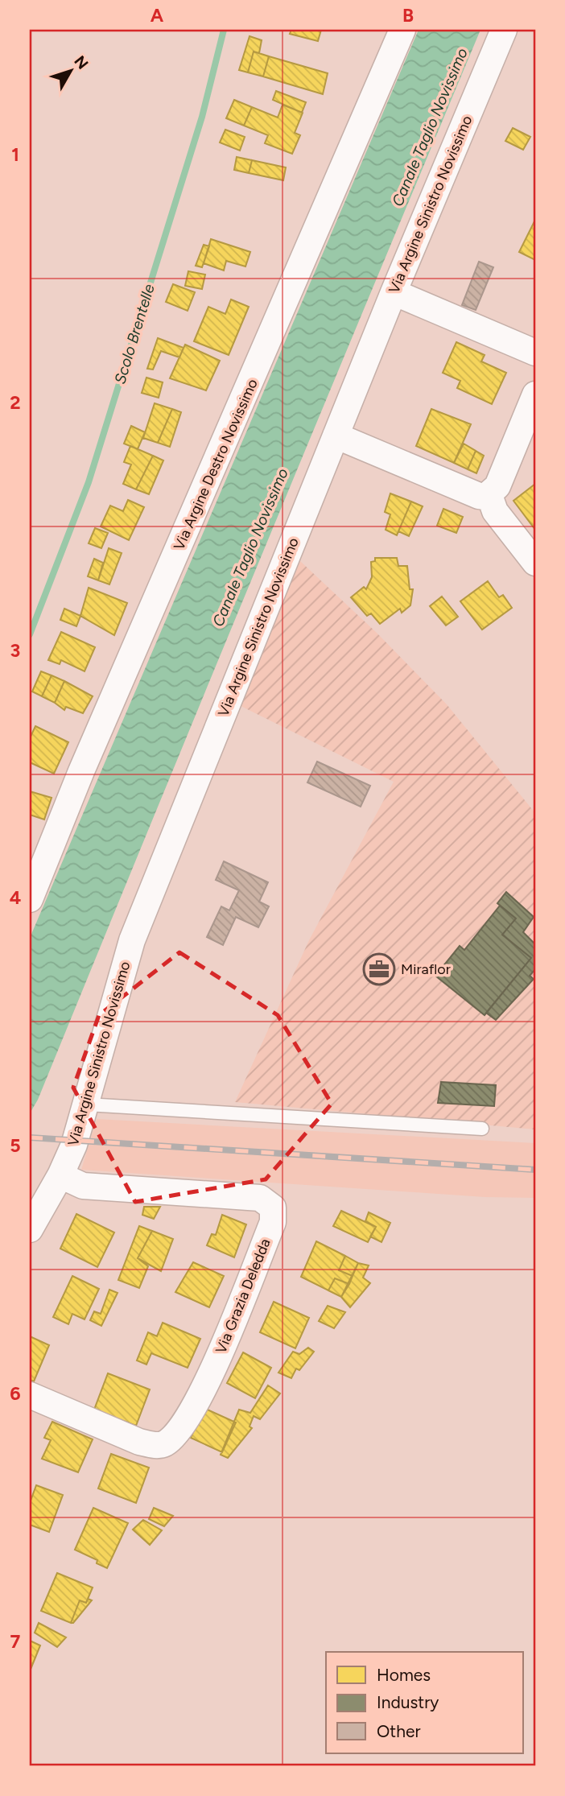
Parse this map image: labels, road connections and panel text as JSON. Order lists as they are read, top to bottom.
{
  "streets": {
    "street": ["Via Argine Sinistro Novissimo", "Via Argine Destro Novissimo", "Via Grazia Deledda"]
  },
  "crossings": [
    ["Via Argine Sinistro Novissimo", "Via Grazia Deledda"]
  ],
  "water": ["Canale Taglio Novissimo", "Scolo Brentelle"],
  "places": {
    "office": ["Miraflor"]
  },
  "legend": ["Homes", "Industry", "Other"],
  "north": "top right",
  "grid": {
    "columns": ["A", "B"],
    "rows": [
      "1",
      "2",
      "3",
      "4",
      "5",
      "6",
      "7"
    ]
  }
}
